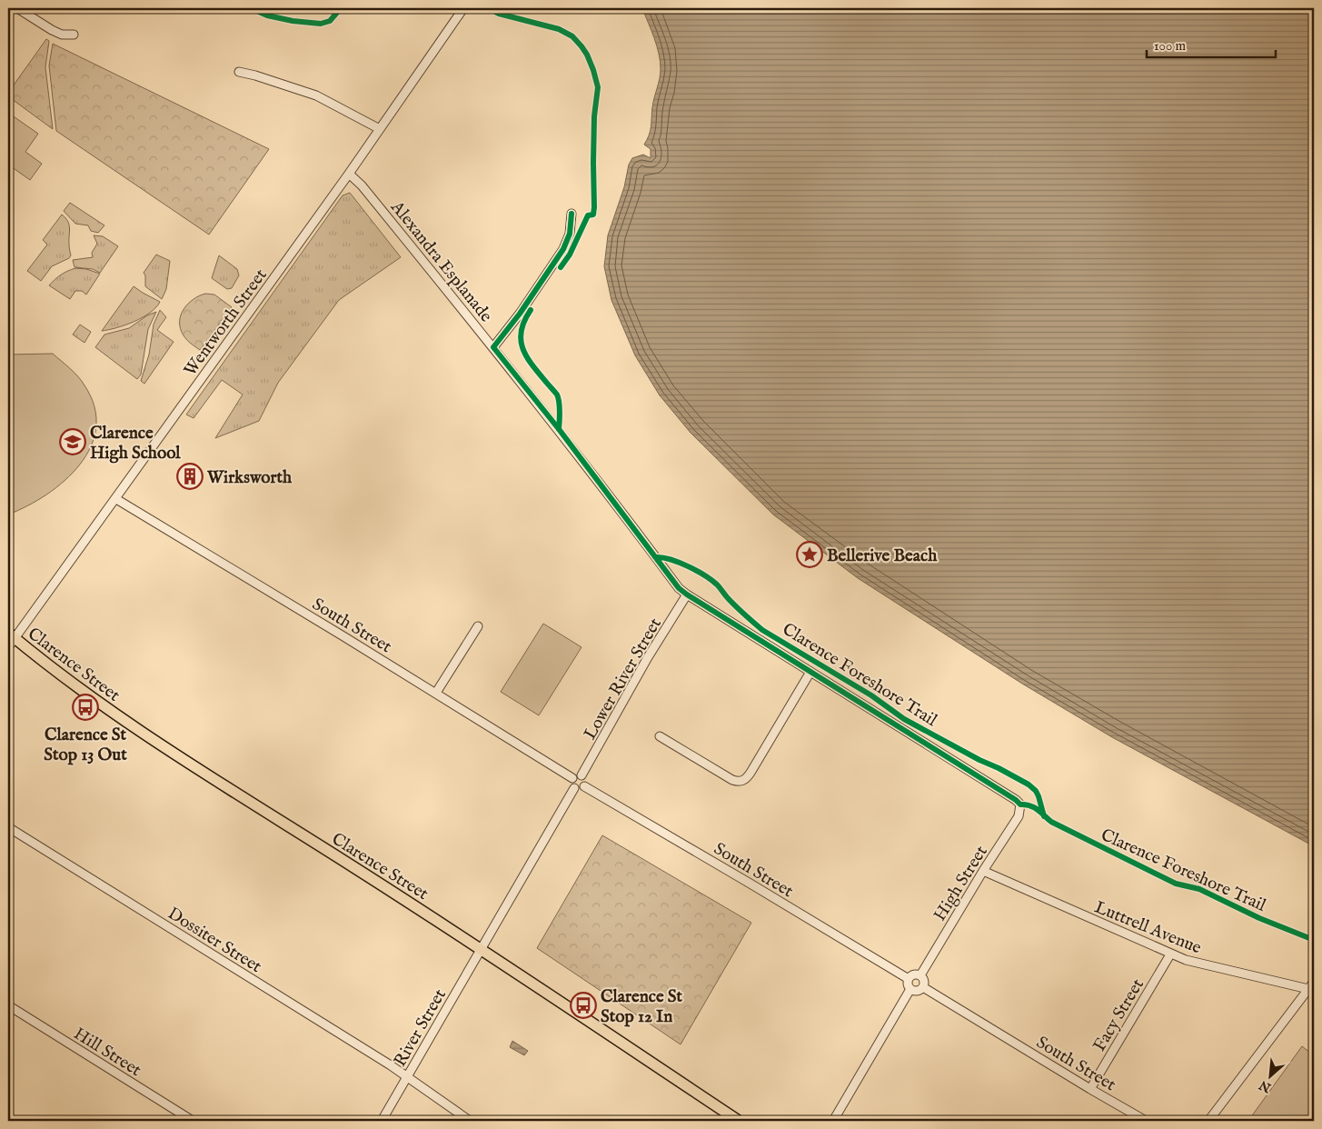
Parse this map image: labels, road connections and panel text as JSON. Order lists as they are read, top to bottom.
{
  "streets": {
    "main road": ["Clarence Street"],
    "street": [
      "Alexandra Esplanade",
      "Wentworth Street",
      "South Street",
      "Lower River Street",
      "High Street",
      "Luttrell Avenue",
      "Dossiter Street",
      "Facy Street",
      "River Street",
      "Hill Street"
    ],
    "cycle path": ["Clarence Foreshore Trail"]
  },
  "crossings": [
    ["Alexandra Esplanade", "Wentworth Street"],
    ["Alexandra Esplanade", "Lower River Street"],
    ["Alexandra Esplanade", "High Street"],
    ["Wentworth Street", "South Street"],
    ["Wentworth Street", "Clarence Street"],
    ["South Street", "Lower River Street"],
    ["South Street", "High Street"],
    ["South Street", "Facy Street"],
    ["Clarence Street", "River Street"],
    ["High Street", "Luttrell Avenue"],
    ["Luttrell Avenue", "Facy Street"],
    ["Dossiter Street", "River Street"]
  ],
  "places": {
    "school or university": ["Clarence High School"],
    "building": ["Wirksworth"],
    "place": ["Bellerive Beach"],
    "bus stop": ["Clarence St Stop 13 Out", "Clarence St Stop 12 In"]
  },
  "scale_bar": "100 m",
  "north": "bottom left"
}
